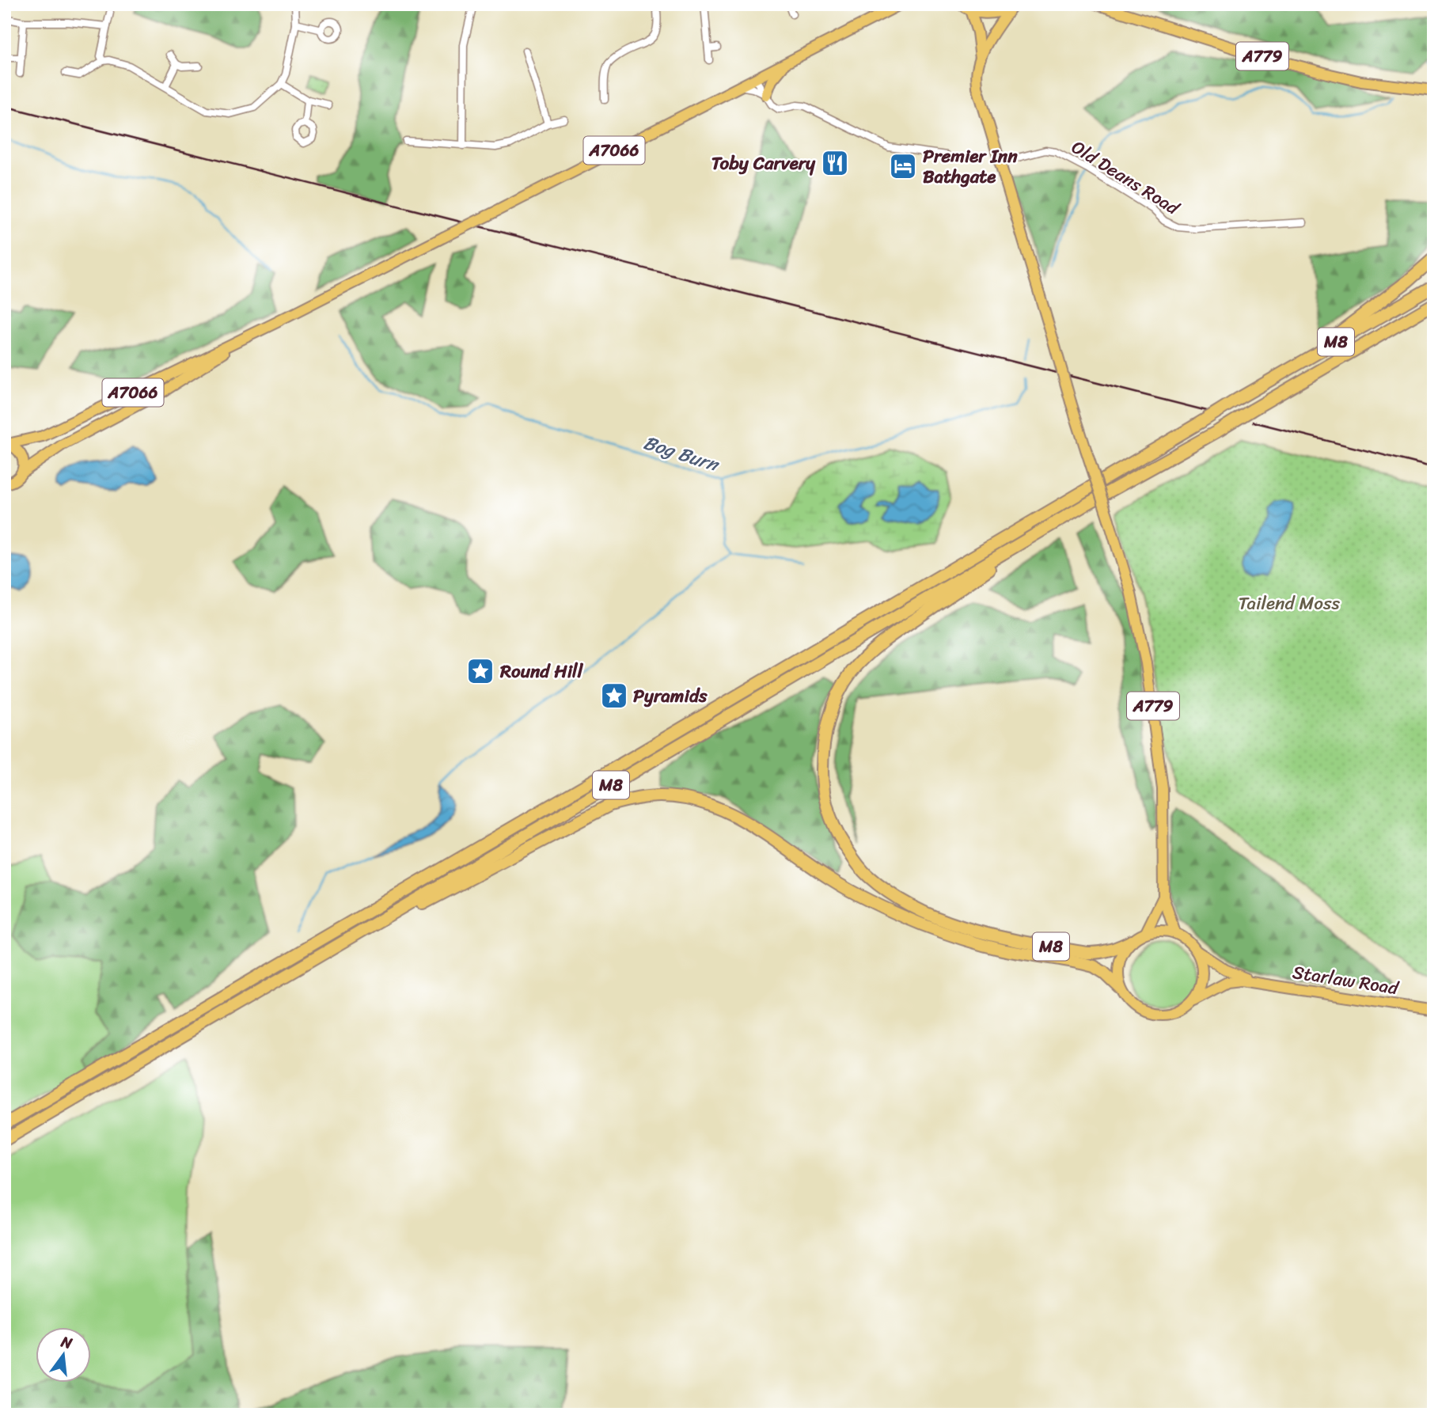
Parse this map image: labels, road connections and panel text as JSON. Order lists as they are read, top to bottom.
{
  "streets": {
    "highway": ["M8"],
    "main road": ["A779", "A7066", "Starlaw Road"],
    "street": ["Old Deans Road"]
  },
  "crossings": [
    ["A779", "Old Deans Road"],
    ["A779", "M8"],
    ["A779", "Starlaw Road"],
    ["M8", "Starlaw Road"]
  ],
  "water": ["Bog Burn"],
  "parks": ["Tailend Moss"],
  "places": {
    "restaurant": ["Toby Carvery"],
    "hotel": ["Premier Inn Bathgate"],
    "place": ["Round Hill", "Pyramids"]
  },
  "north": "top"
}
